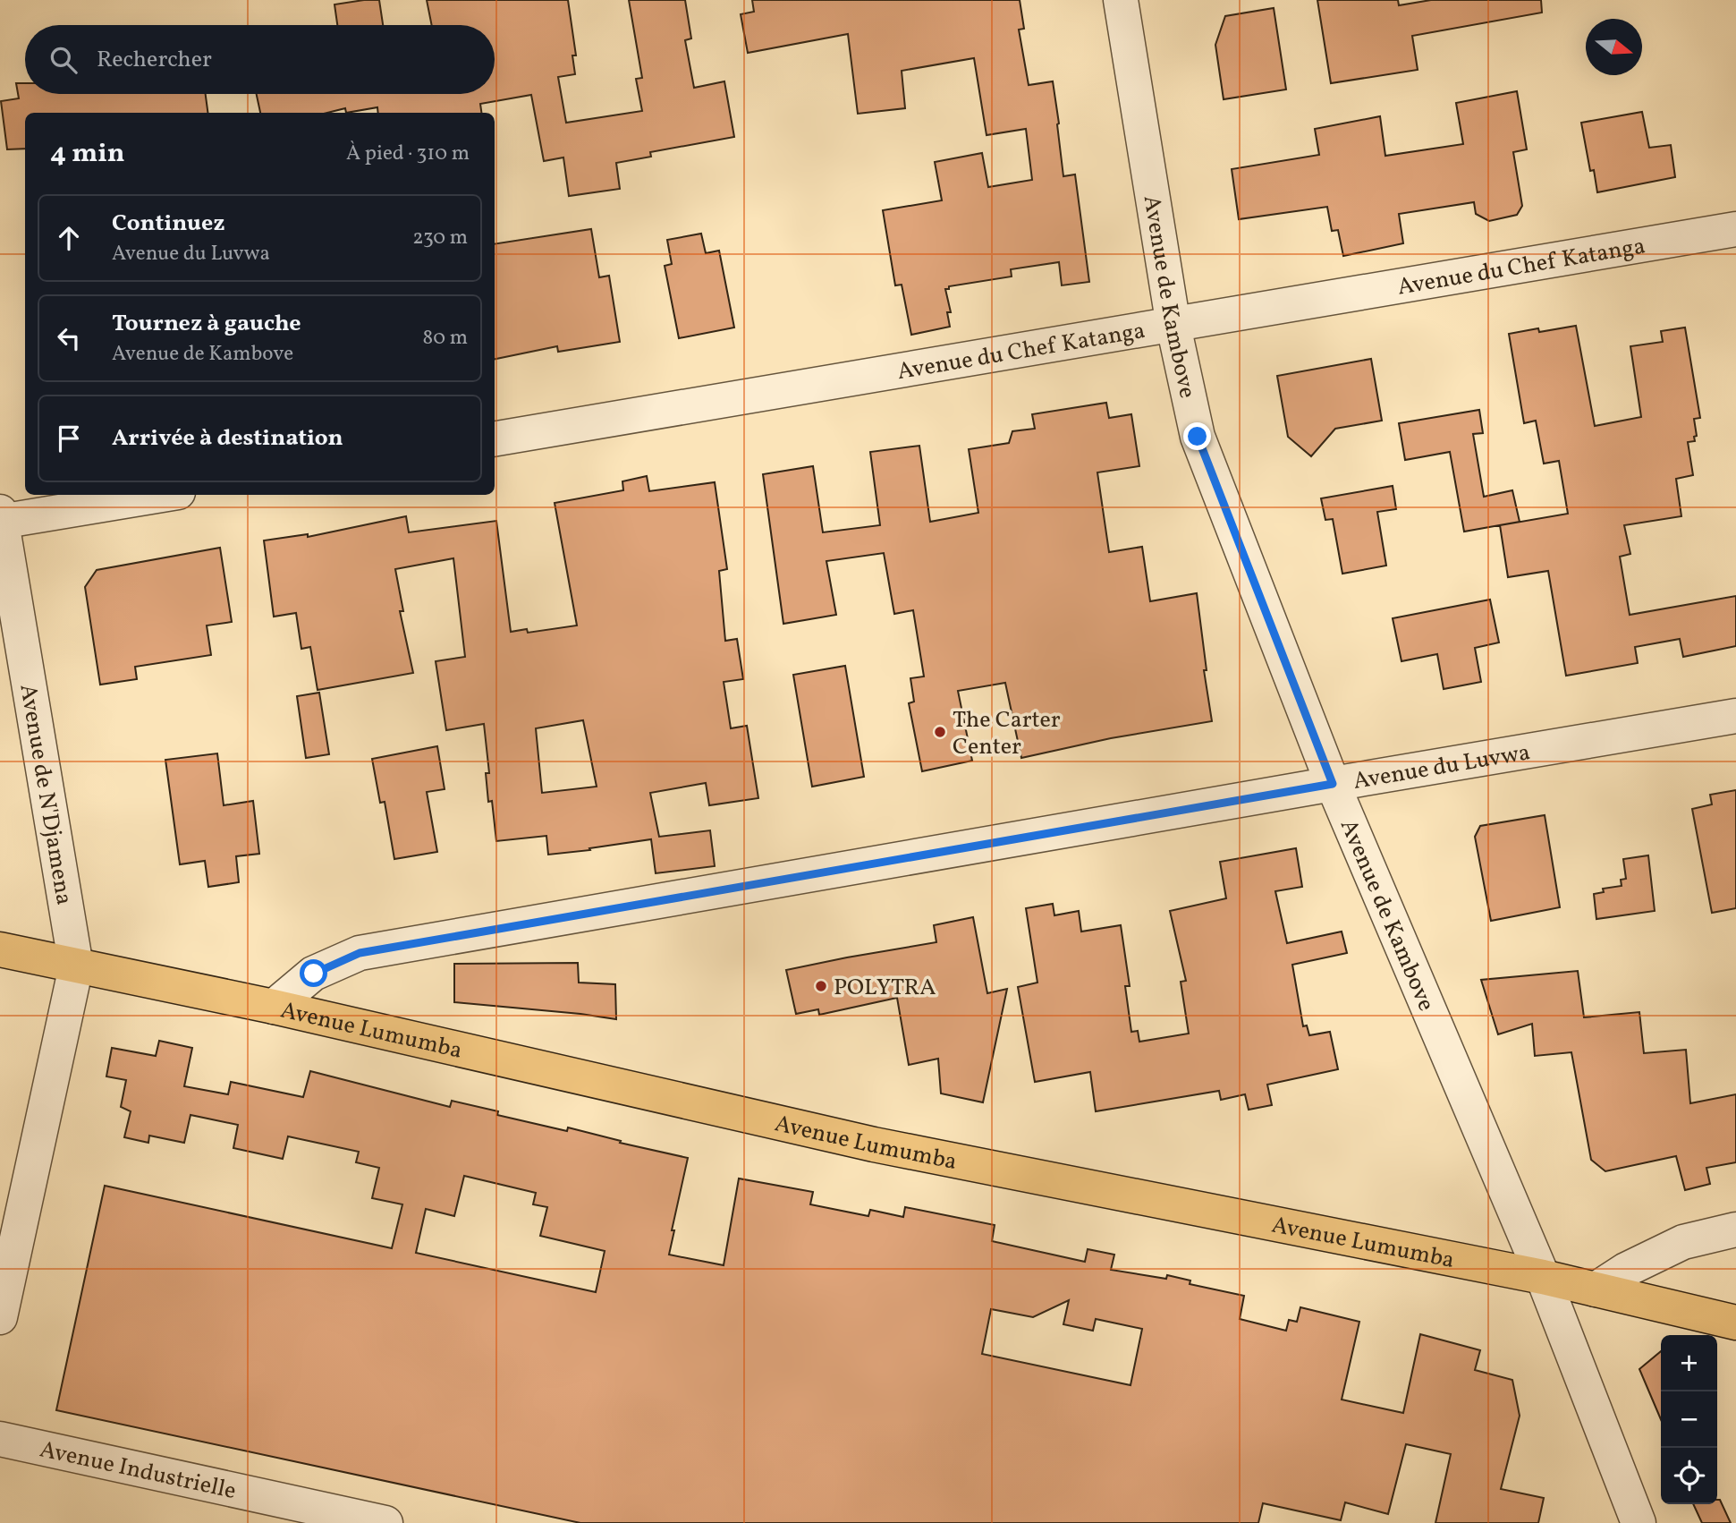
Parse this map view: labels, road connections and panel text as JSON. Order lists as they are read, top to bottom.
{
  "streets": {
    "highway": ["Avenue Lumumba"],
    "street": [
      "Avenue du Chef Katanga",
      "Avenue de Kambove",
      "Avenue du Luvwa",
      "Avenue de N'Djamena",
      "Avenue Industrielle"
    ]
  },
  "crossings": [
    ["Avenue du Chef Katanga", "Avenue de Kambove"],
    ["Avenue de Kambove", "Avenue du Luvwa"],
    ["Avenue de Kambove", "Avenue Lumumba"],
    ["Avenue du Luvwa", "Avenue Lumumba"],
    ["Avenue de N'Djamena", "Avenue Lumumba"]
  ],
  "places": ["The Carter Center", "POLYTRA"],
  "north": "right",
  "page": {
    "search": "Rechercher",
    "heading": ["4 min", "À pied · 310 m"],
    "list": [
      ["Continuez", "Avenue du Luvwa", "230 m"],
      ["Tournez à gauche", "Avenue de Kambove", "80 m"],
      "Arrivée à destination"
    ],
    "map_buttons": ["+", "−"]
  }
}
